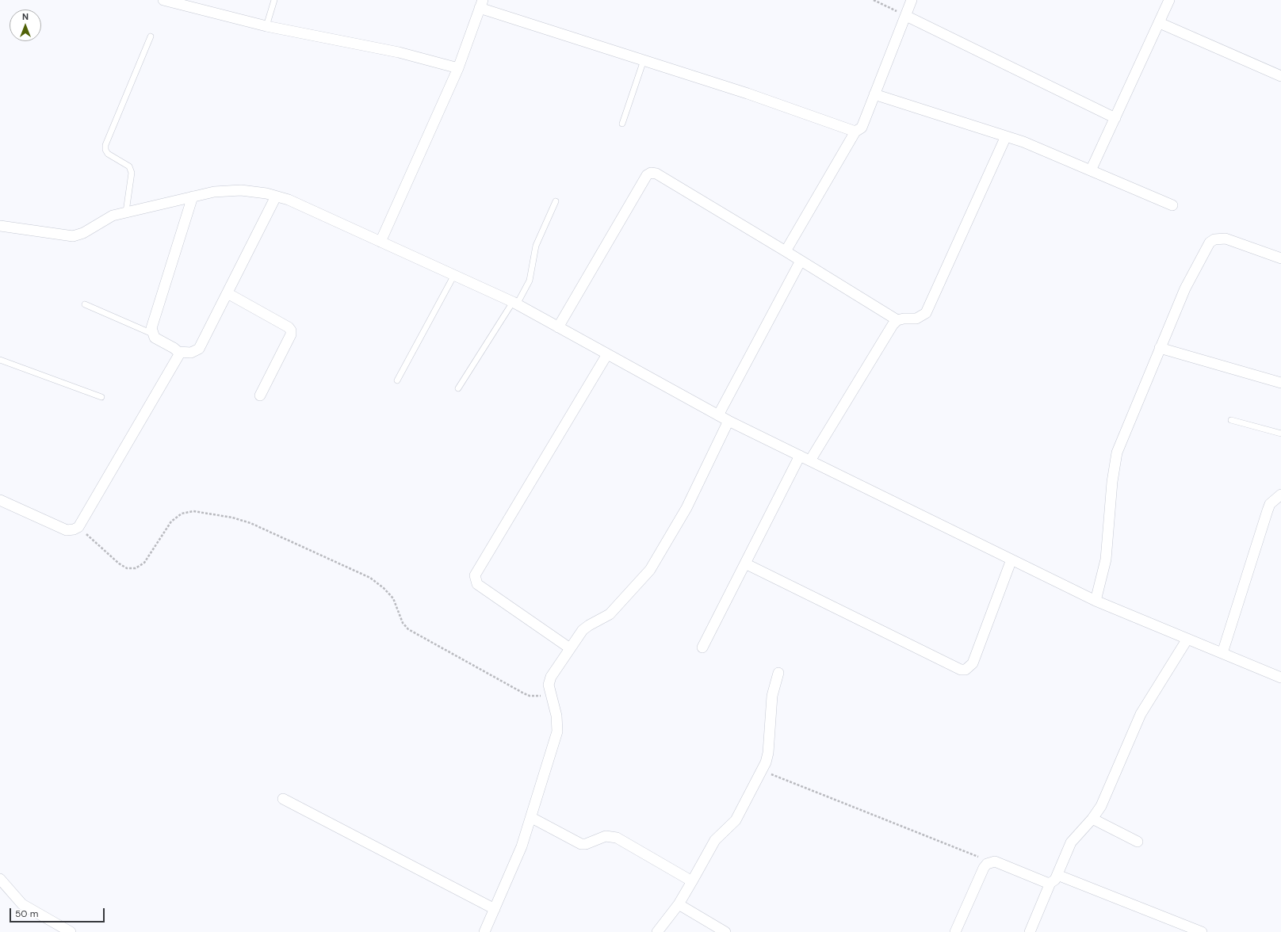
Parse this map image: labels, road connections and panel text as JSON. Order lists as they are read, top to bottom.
{
  "scale_bar": "50 m",
  "north": "top"
}
